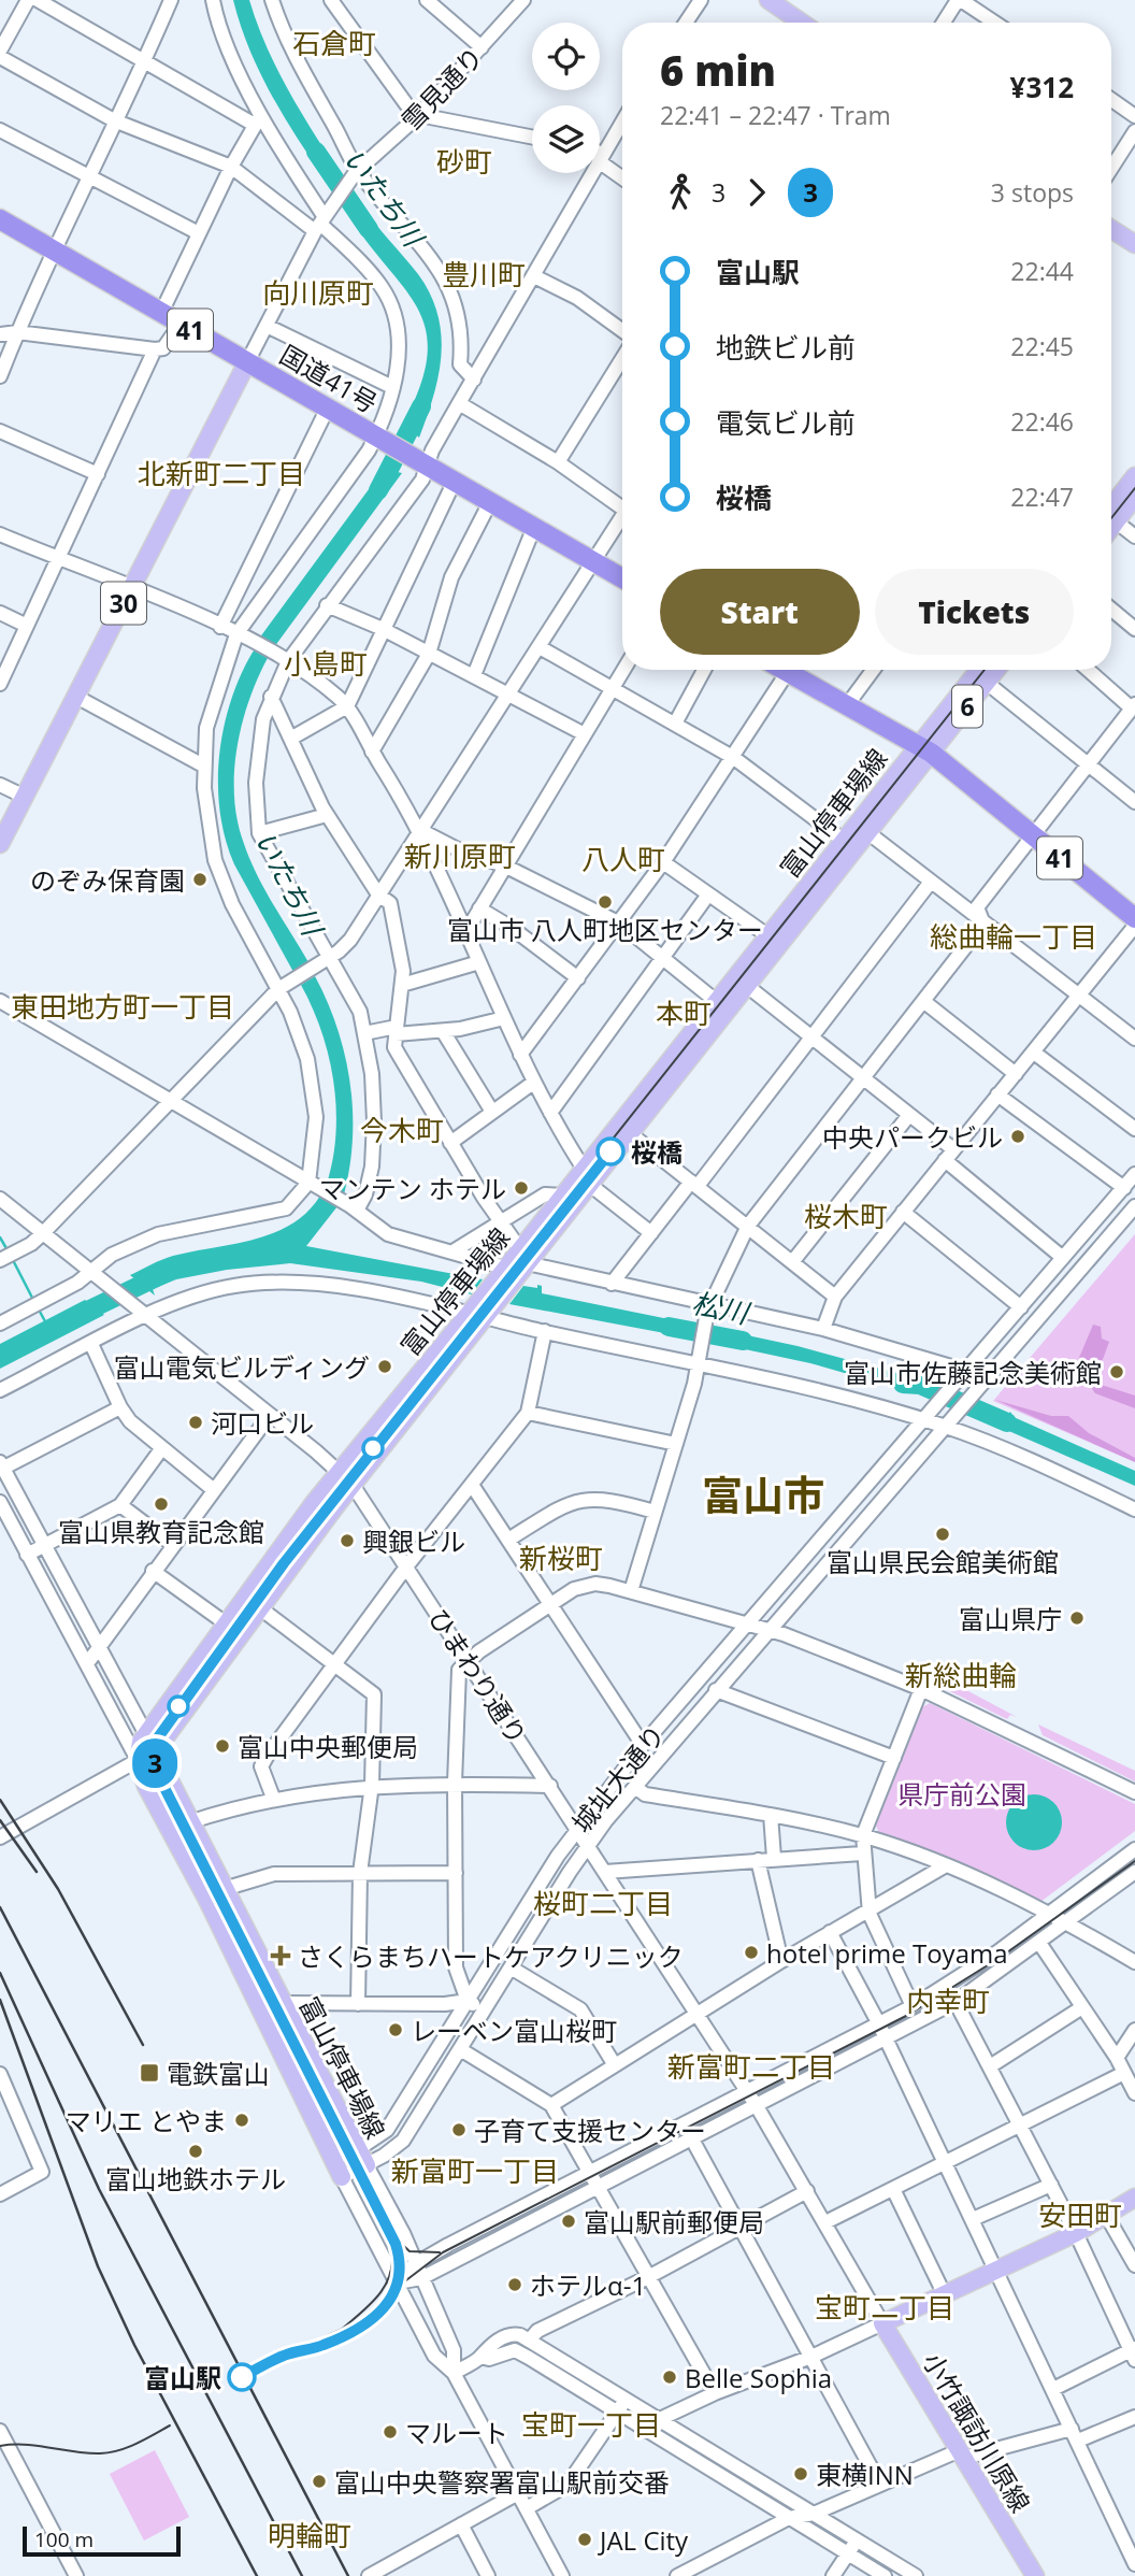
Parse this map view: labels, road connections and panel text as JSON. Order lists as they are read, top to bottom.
{
  "streets": {
    "highway": ["41", "国道41号"],
    "main road": [
      "30",
      "6",
      "富山停車場線",
      "小竹諏訪川原線"
    ],
    "street": ["雪見通り", "ひまわり通り", "城址大通り"]
  },
  "crossings": [
    ["41", "6"],
    ["41", "富山停車場線"],
    ["国道41号", "30"],
    ["6", "富山停車場線"],
    ["富山停車場線", "ひまわり通り"],
    ["富山停車場線", "城址大通り"],
    ["ひまわり通り", "城址大通り"],
    ["ひまわり通り", "小竹諏訪川原線"]
  ],
  "districts": [
    "石倉町",
    "砂町",
    "豊川町",
    "向川原町",
    "北新町二丁目",
    "小島町",
    "新川原町",
    "八人町",
    "総曲輪一丁目",
    "東田地方町一丁目",
    "本町",
    "今木町",
    "桜木町",
    "富山市",
    "新桜町",
    "新総曲輪",
    "桜町二丁目",
    "内幸町",
    "新富町二丁目",
    "新富町一丁目",
    "安田町",
    "宝町二丁目",
    "宝町一丁目",
    "明輪町"
  ],
  "water": ["いたち川", "松川"],
  "parks": ["県庁前公園"],
  "places": {
    "other": [
      "のぞみ保育園",
      "富山市 八人町地区センター",
      "中央パークビル",
      "桜橋",
      "マンテン ホテル",
      "富山電気ビルディング",
      "富山市佐藤記念美術館",
      "河口ビル",
      "富山県教育記念館",
      "富山県民会館美術館",
      "興銀ビル",
      "富山県庁",
      "富山中央郵便局",
      "hotel prime Toyama",
      "レーベン富山桜町",
      "マリエ とやま",
      "子育て支援センター",
      "富山地鉄ホテル",
      "富山駅前郵便局",
      "ホテルα-1",
      "富山駅",
      "Belle Sophia",
      "マルート",
      "東横INN",
      "富山中央警察署富山駅前交番",
      "JAL City"
    ],
    "health": ["さくらまちハートケアクリニック"],
    "transit": ["電鉄富山"]
  },
  "lines": ["tram line 3"],
  "scale_bar": "100 m",
  "page": {
    "on_map": "3",
    "heading": ["6 min", "22:41 – 22:47 · Tram", "¥312"],
    "legs": ["3", "3", "3 stops"],
    "list": [
      {
        "name": "富山駅",
        "value": "22:44"
      },
      {
        "name": "地鉄ビル前",
        "value": "22:45"
      },
      {
        "name": "電気ビル前",
        "value": "22:46"
      },
      {
        "name": "桜橋",
        "value": "22:47"
      }
    ],
    "buttons": ["Start", "Tickets"],
    "scale": "100 m"
  }
}
